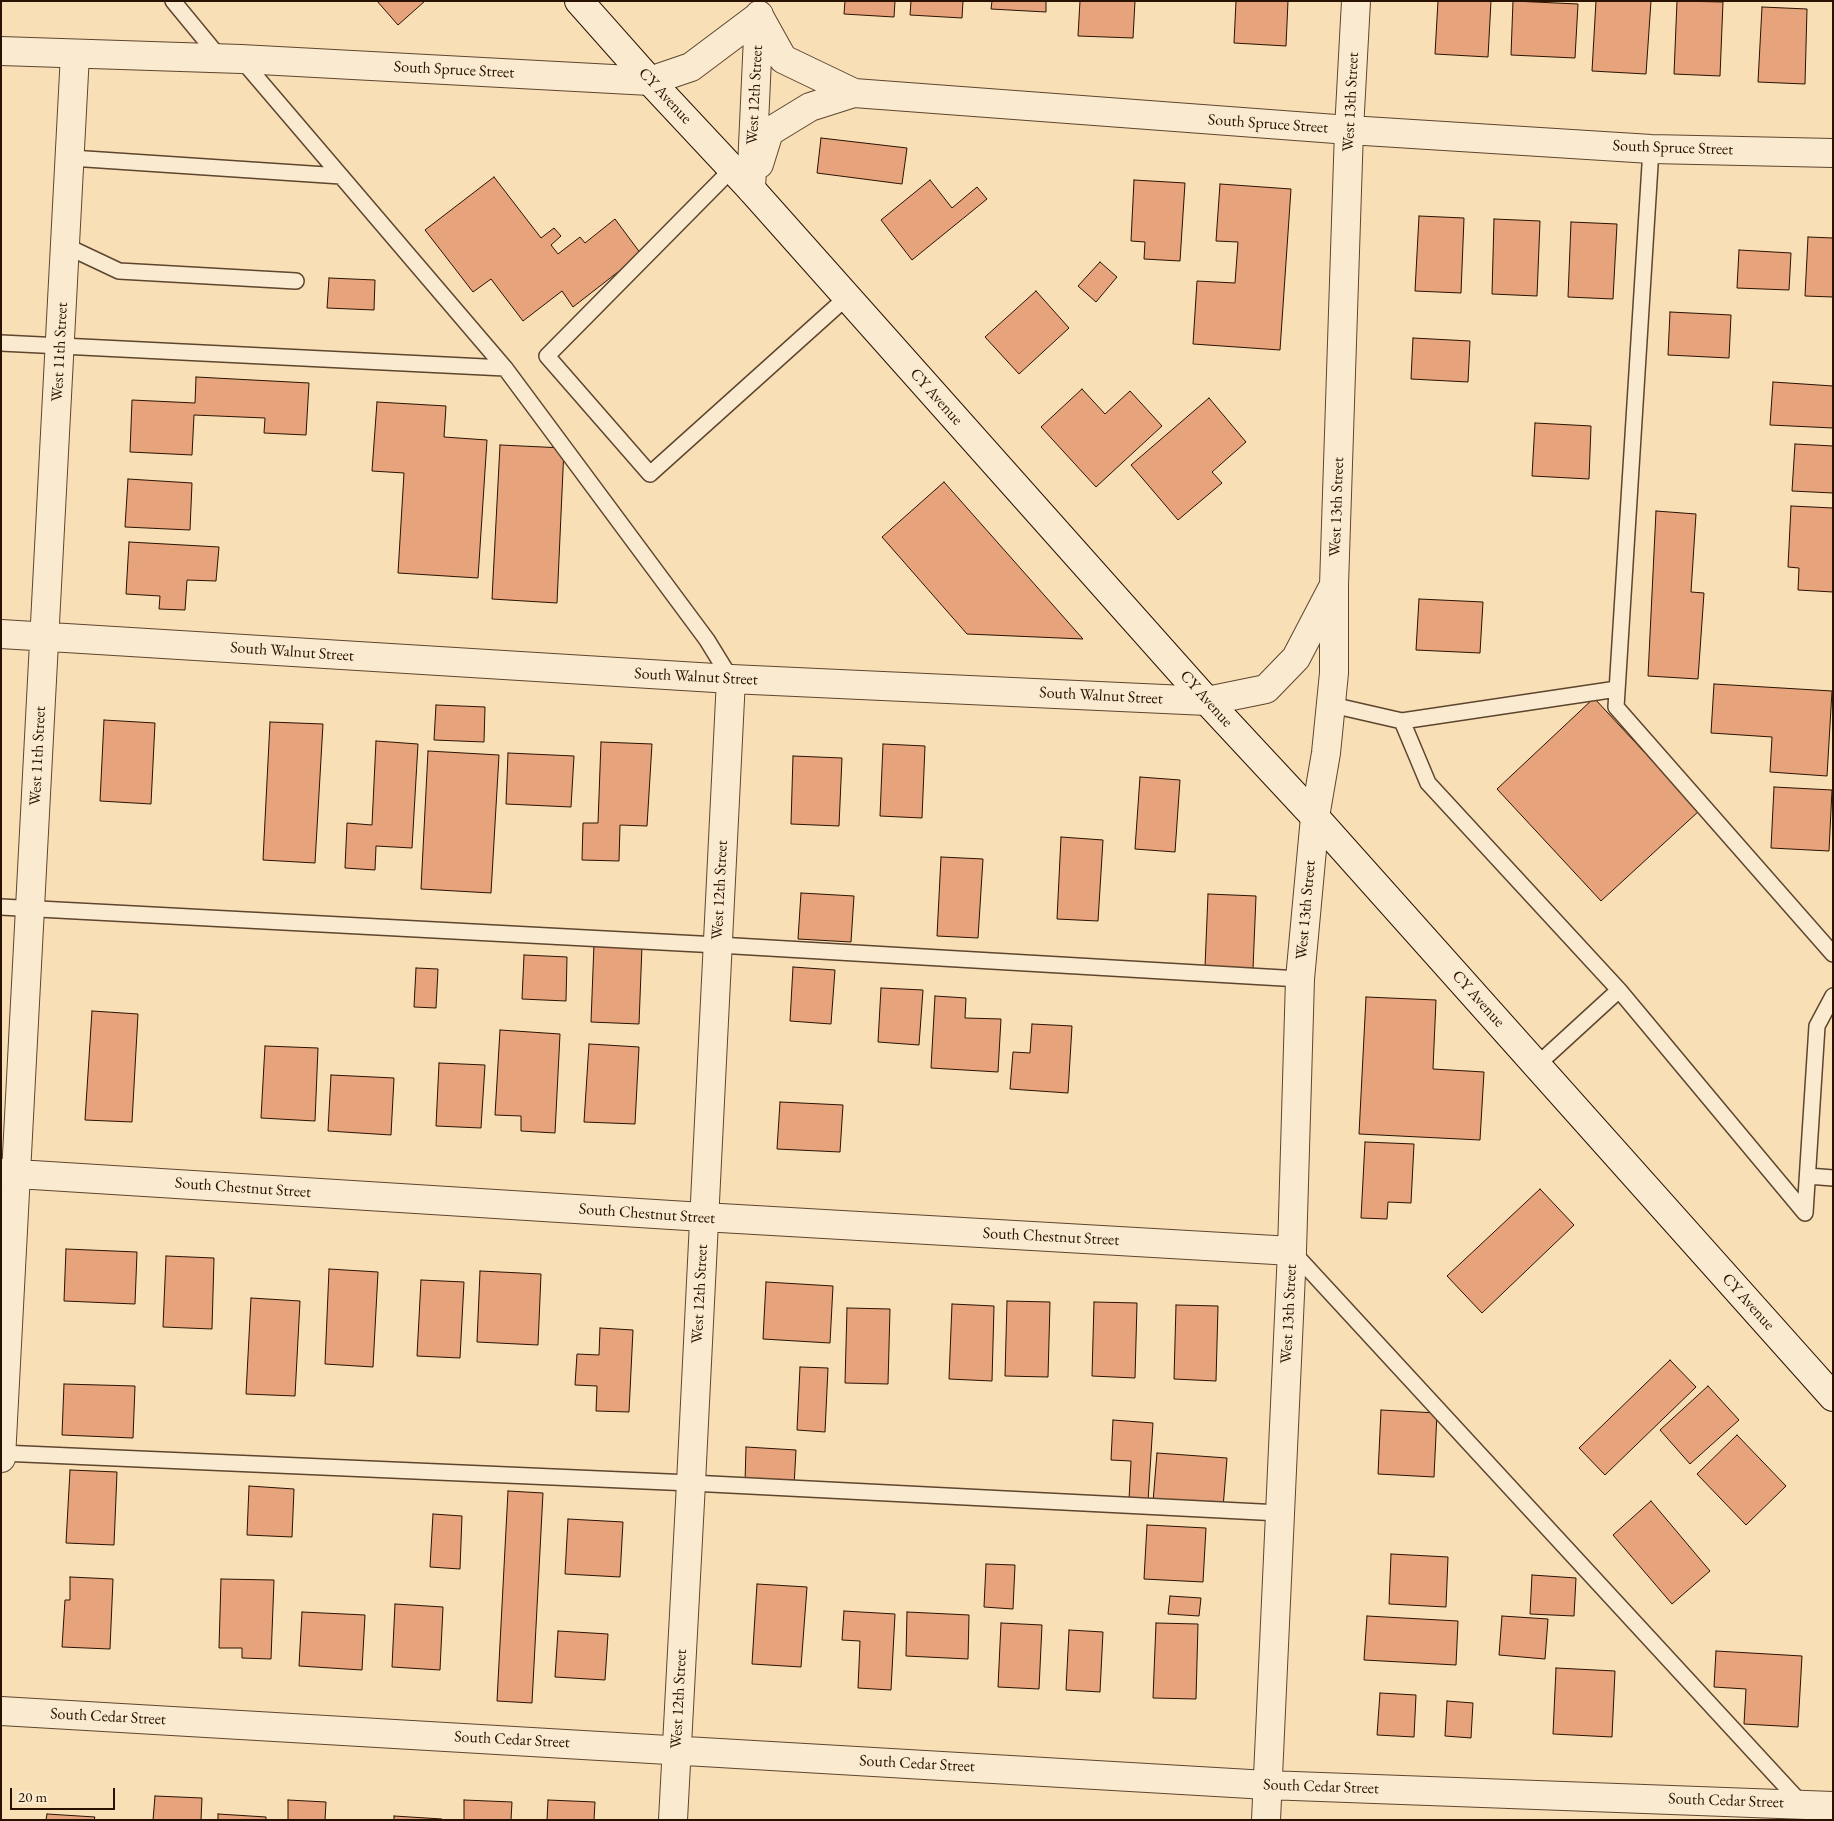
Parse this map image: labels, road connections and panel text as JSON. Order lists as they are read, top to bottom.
{
  "streets": {
    "street": [
      "South Spruce Street",
      "West 12th Street",
      "CY Avenue",
      "West 13th Street",
      "West 11th Street",
      "South Walnut Street",
      "South Chestnut Street",
      "South Cedar Street"
    ]
  },
  "crossings": [
    ["South Spruce Street", "West 12th Street"],
    ["South Spruce Street", "CY Avenue"],
    ["South Spruce Street", "West 13th Street"],
    ["South Spruce Street", "West 11th Street"],
    ["West 12th Street", "CY Avenue"],
    ["West 12th Street", "South Walnut Street"],
    ["West 12th Street", "South Chestnut Street"],
    ["West 12th Street", "South Cedar Street"],
    ["CY Avenue", "West 13th Street"],
    ["CY Avenue", "South Walnut Street"],
    ["West 13th Street", "South Walnut Street"],
    ["West 13th Street", "South Chestnut Street"],
    ["West 13th Street", "South Cedar Street"],
    ["West 11th Street", "South Walnut Street"],
    ["West 11th Street", "South Chestnut Street"]
  ],
  "scale_bar": "20 m"
}
